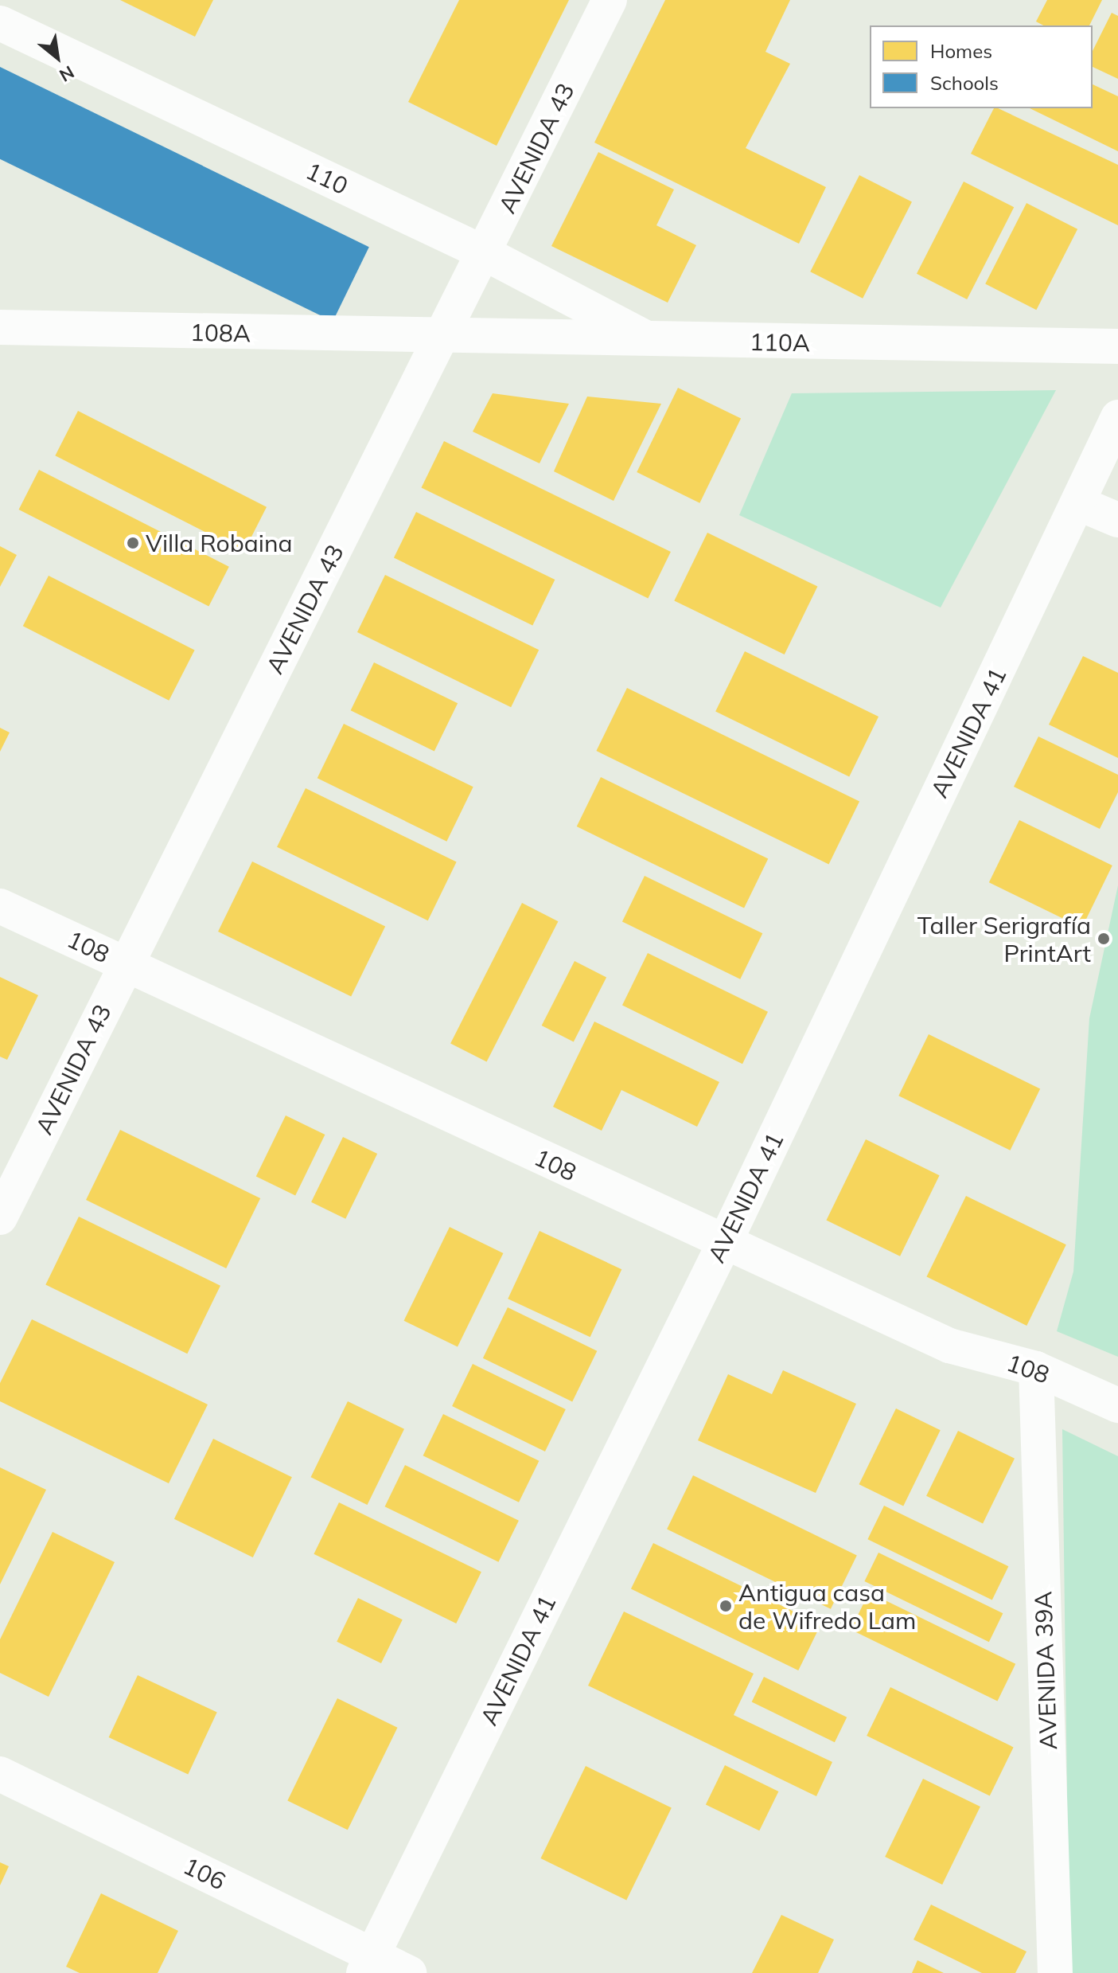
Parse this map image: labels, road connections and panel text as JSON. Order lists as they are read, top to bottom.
{
  "streets": {
    "street": [
      "AVENIDA 43",
      "110",
      "108A",
      "110A",
      "AVENIDA 41",
      "108",
      "AVENIDA 39A",
      "106"
    ]
  },
  "crossings": [
    ["AVENIDA 43", "110"],
    ["AVENIDA 43", "108A"],
    ["AVENIDA 43", "110A"],
    ["AVENIDA 43", "108"],
    ["110", "110A"],
    ["108A", "110A"],
    ["AVENIDA 41", "108"],
    ["AVENIDA 41", "106"],
    ["108", "AVENIDA 39A"]
  ],
  "places": ["Villa Robaina", "Taller Serigrafía PrintArt", "Antigua casa de Wifredo Lam"],
  "legend": ["Homes", "Schools"],
  "north": "bottom right"
}
